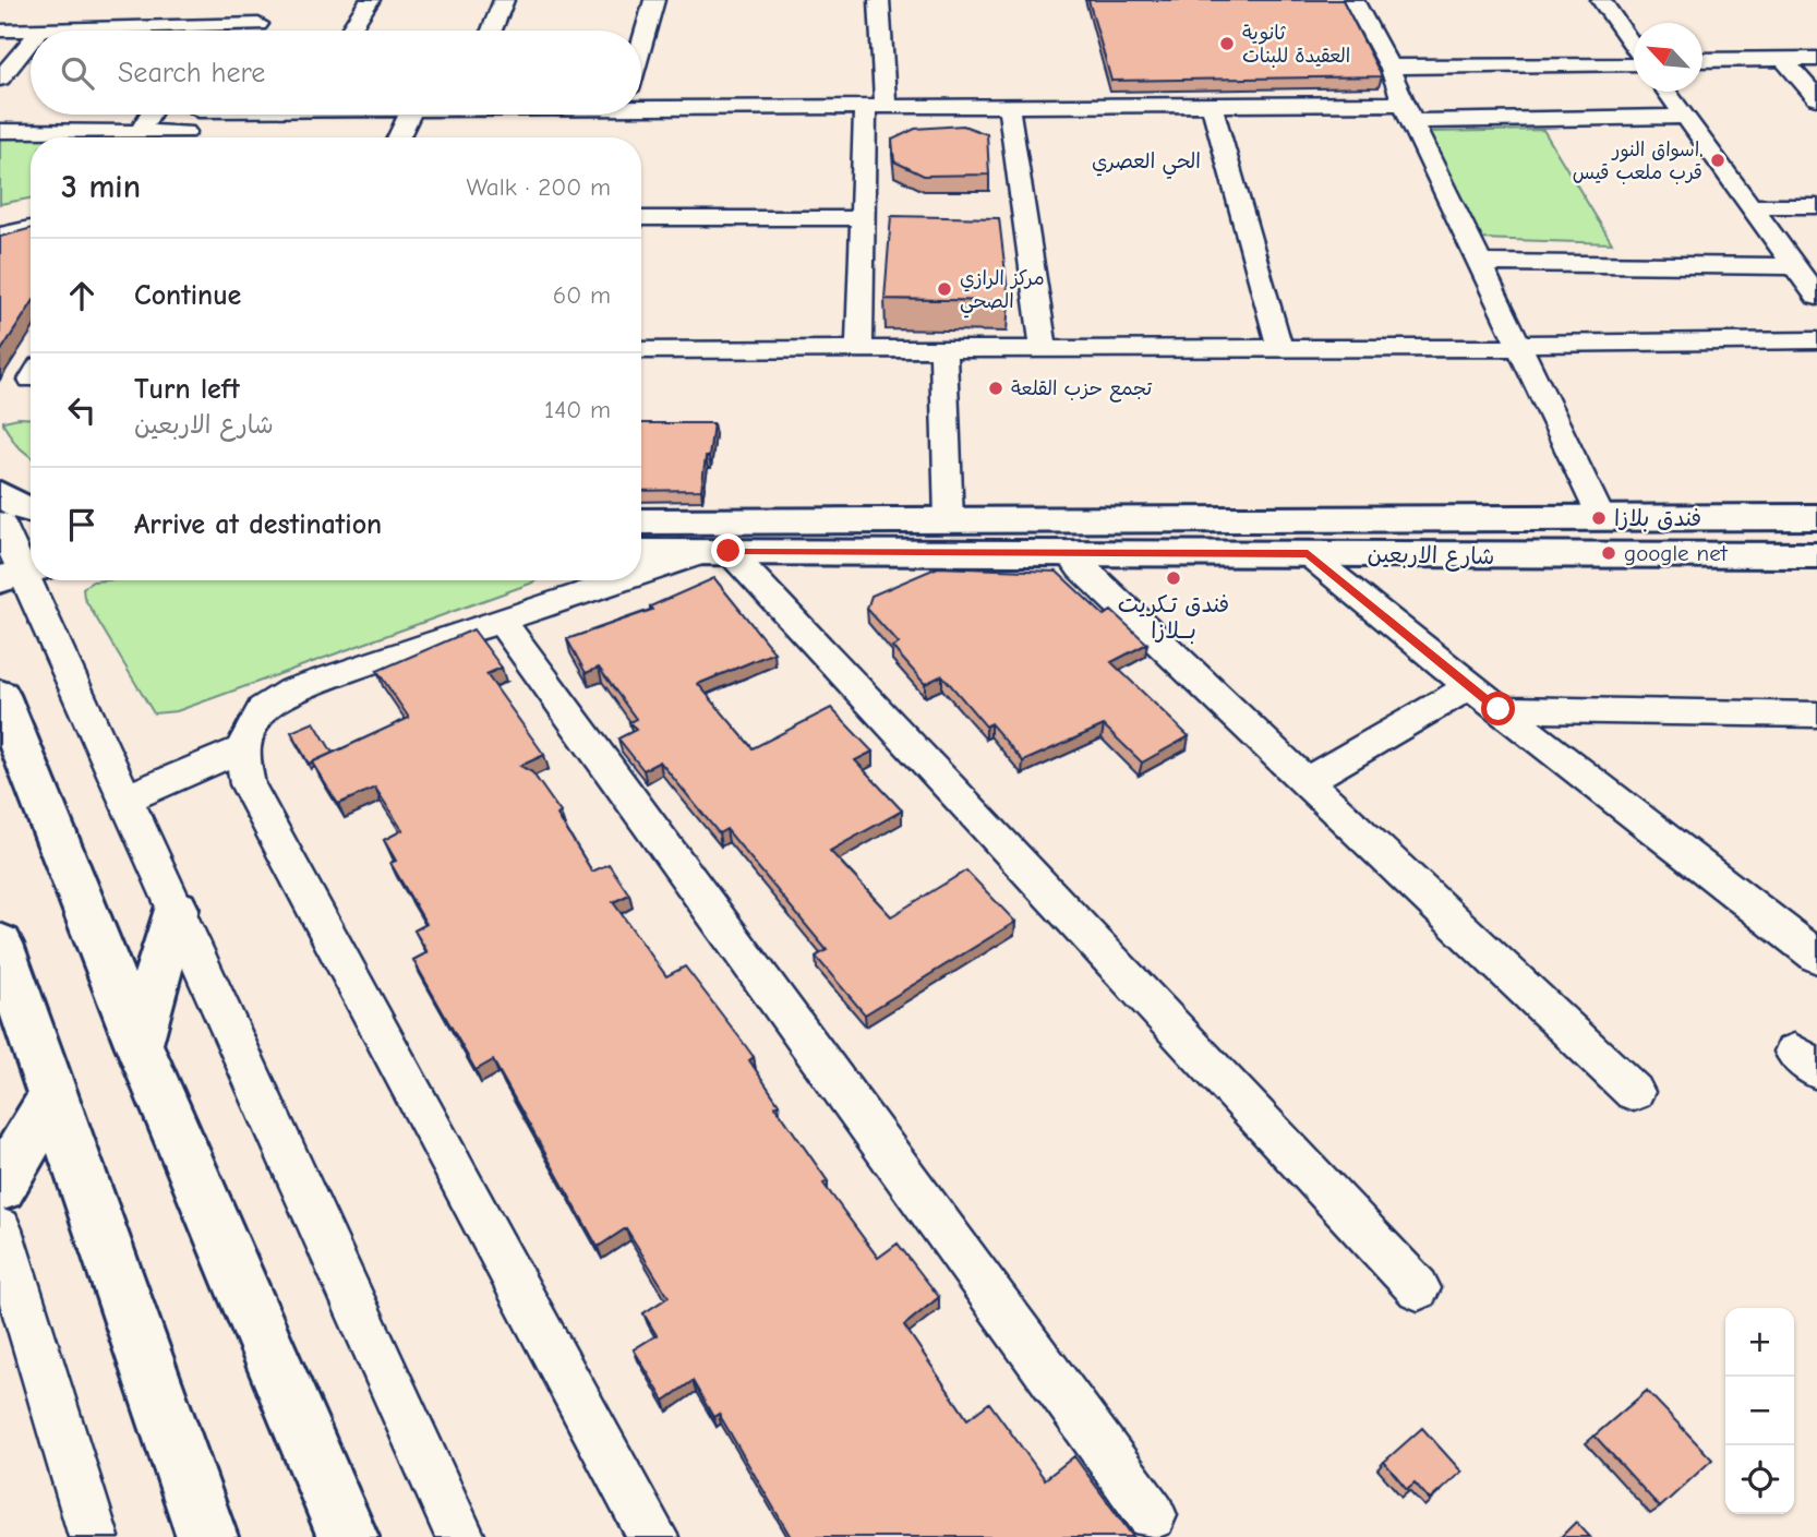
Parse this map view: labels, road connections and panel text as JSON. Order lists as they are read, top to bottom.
{
  "streets": {
    "main road": ["شارع الاربعين"]
  },
  "districts": ["الحي العصري"],
  "places": [
    "ثانوية العقيدة للبنات",
    "اسواق النور. قرب ملعب قيس",
    "مركز الرازي الصحي",
    "تجمع حزب القلعة",
    "فندق بلازا",
    "google net",
    "فندق تـكريت بــلازا"
  ],
  "north": "top left",
  "page": {
    "search": "Search here",
    "heading": ["3 min", "Walk · 200 m"],
    "list": [
      ["Continue", "60 m"],
      ["Turn left", "شارع الاربعين", "140 m"],
      "Arrive at destination"
    ],
    "map_buttons": ["+", "−"]
  }
}
